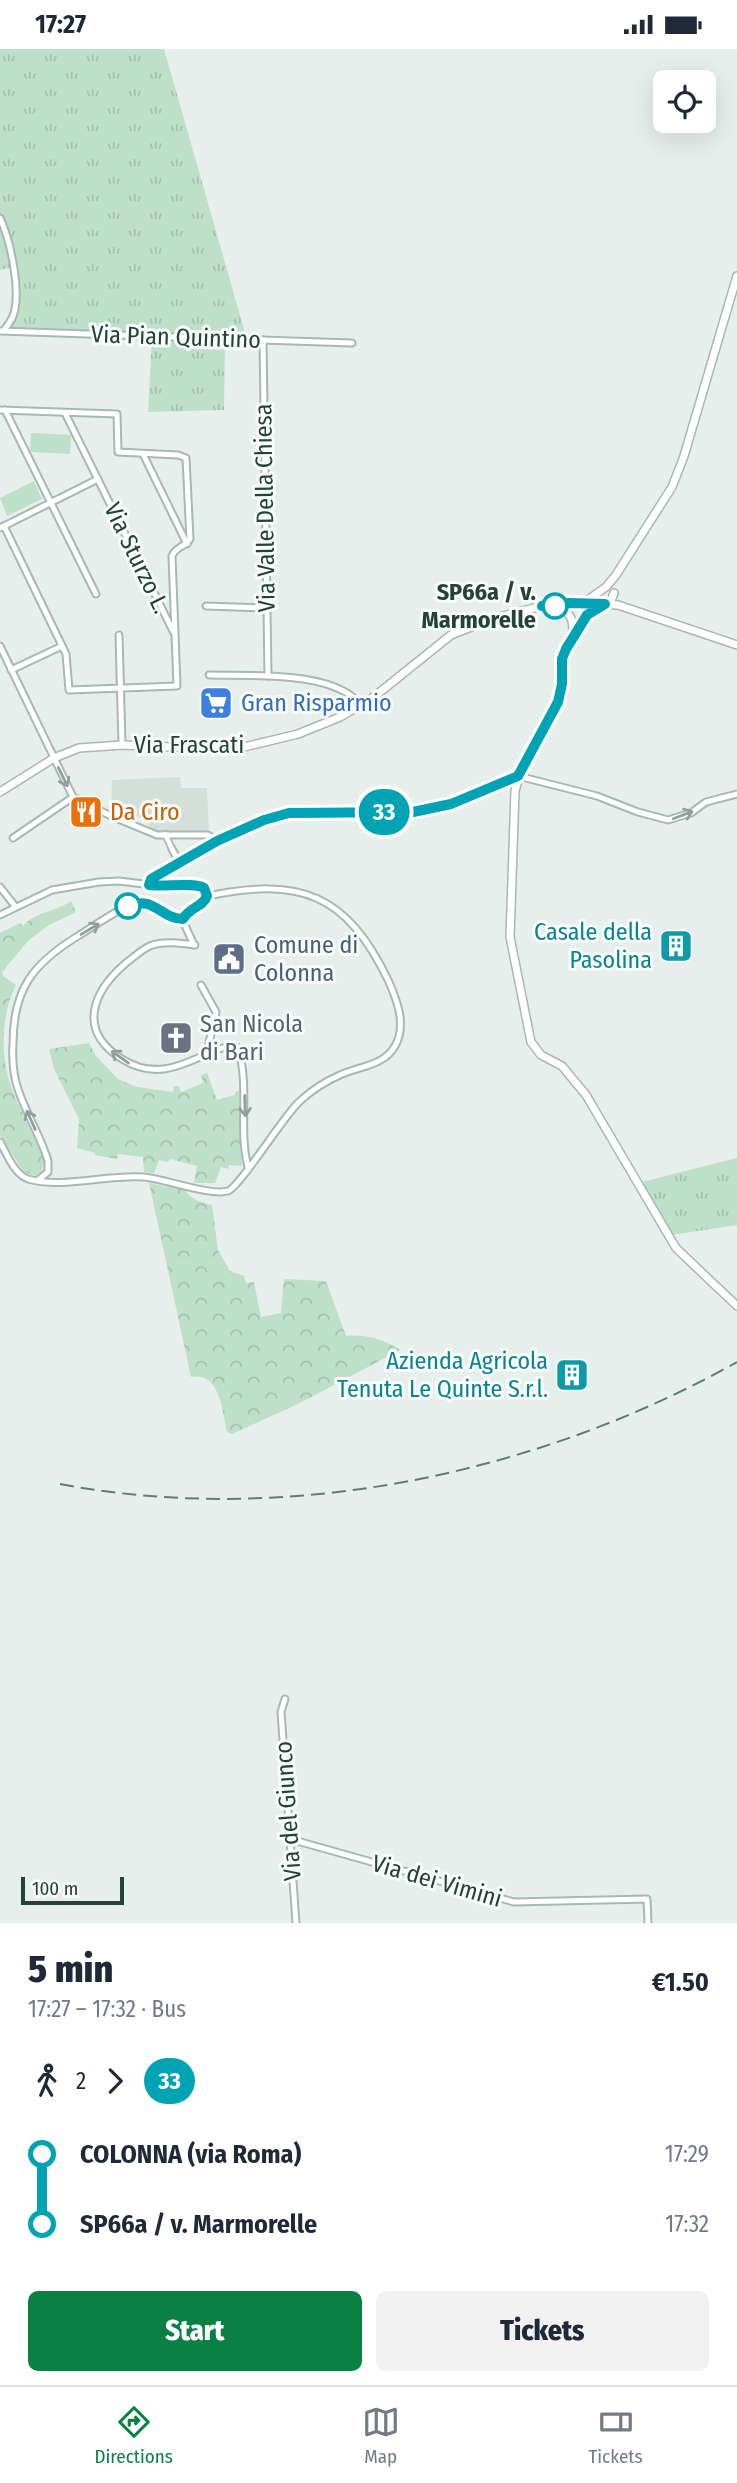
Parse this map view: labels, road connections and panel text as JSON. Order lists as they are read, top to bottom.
{
  "streets": {
    "street": [
      "Via Pian Quintino",
      "Via Valle Della Chiesa",
      "Via Sturzo L.",
      "Via Frascati",
      "Via del Giunco",
      "Via dei Vimini"
    ]
  },
  "crossings": [
    ["Via Pian Quintino", "Via Valle Della Chiesa"],
    ["Via del Giunco", "Via dei Vimini"]
  ],
  "places": {
    "other": ["SP66a / v. Marmorelle"],
    "supermarket": ["Gran Risparmio"],
    "restaurant": ["Da Ciro"],
    "building": ["Casale della Pasolina", "Azienda Agricola Tenuta Le Quinte S.r.l."],
    "public building": ["Comune di Colonna"],
    "church": ["San Nicola di Bari"]
  },
  "lines": ["bus line 33"],
  "scale_bar": "100 m",
  "page": {
    "status": "17:27",
    "on_map": "33",
    "scale": "100 m",
    "heading": ["5 min", "17:27 – 17:32 · Bus", "€1.50"],
    "legs": ["2", "33"],
    "list": [
      {
        "name": "COLONNA (via Roma)",
        "value": "17:29"
      },
      {
        "name": "SP66a / v. Marmorelle",
        "value": "17:32"
      }
    ],
    "buttons": ["Start", "Tickets"],
    "tabs": ["Directions", "Map", "Tickets"]
  }
}
